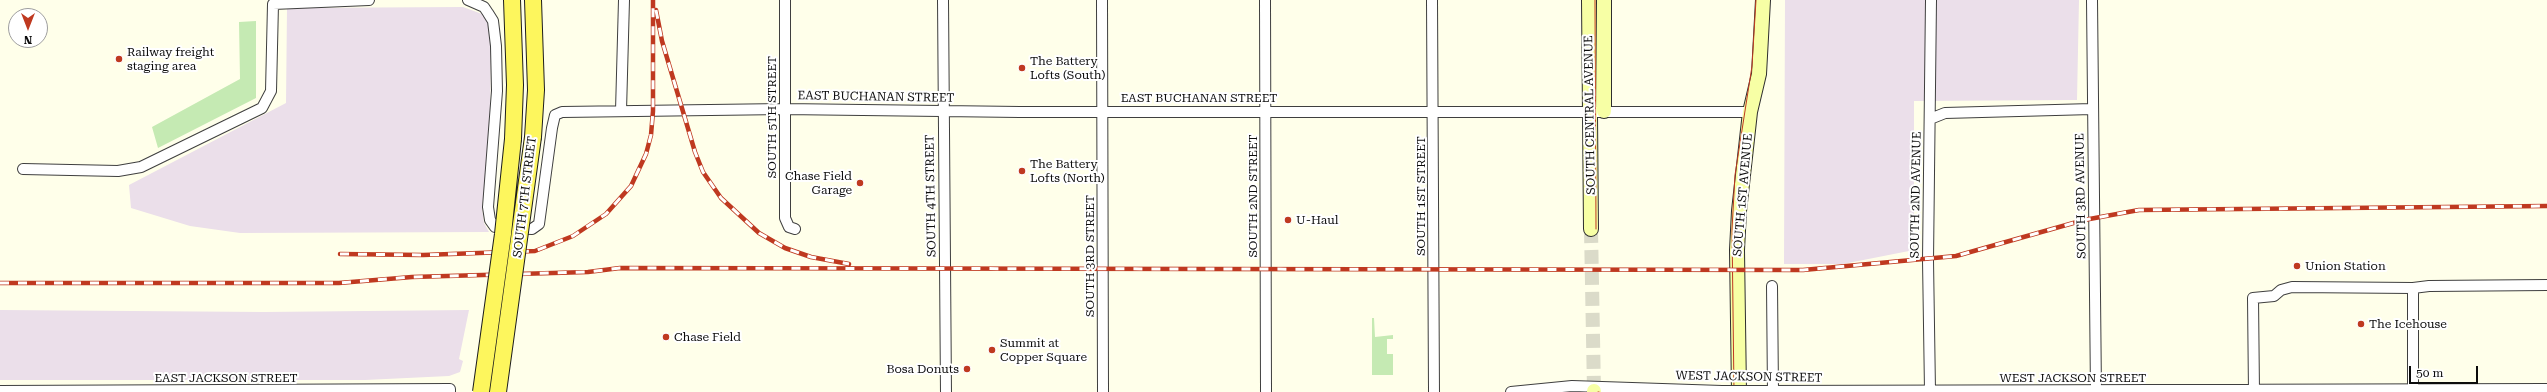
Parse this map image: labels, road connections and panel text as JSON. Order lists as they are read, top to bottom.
{
  "streets": {
    "main road": ["SOUTH CENTRAL AVENUE", "SOUTH 1ST AVENUE", "SOUTH 7TH STREET"],
    "street": [
      "EAST BUCHANAN STREET",
      "SOUTH 5TH STREET",
      "SOUTH 2ND AVENUE",
      "SOUTH 4TH STREET",
      "SOUTH 2ND STREET",
      "SOUTH 1ST STREET",
      "SOUTH 3RD AVENUE",
      "SOUTH 3RD STREET",
      "WEST JACKSON STREET",
      "EAST JACKSON STREET"
    ]
  },
  "crossings": [
    ["EAST BUCHANAN STREET", "SOUTH CENTRAL AVENUE"],
    ["EAST BUCHANAN STREET", "SOUTH 5TH STREET"],
    ["EAST BUCHANAN STREET", "SOUTH 1ST AVENUE"],
    ["EAST BUCHANAN STREET", "SOUTH 4TH STREET"],
    ["EAST BUCHANAN STREET", "SOUTH 2ND STREET"],
    ["EAST BUCHANAN STREET", "SOUTH 1ST STREET"],
    ["EAST BUCHANAN STREET", "SOUTH 3RD STREET"],
    ["SOUTH 2ND AVENUE", "WEST JACKSON STREET"],
    ["SOUTH 3RD AVENUE", "WEST JACKSON STREET"]
  ],
  "places": [
    "Railway freight staging area",
    "The Battery Lofts (South)",
    "The Battery Lofts (North)",
    "Chase Field Garage",
    "U-Haul",
    "Union Station",
    "The Icehouse",
    "Chase Field",
    "Summit at Copper Square",
    "Bosa Donuts"
  ],
  "scale_bar": "50 m",
  "north": "bottom"
}
